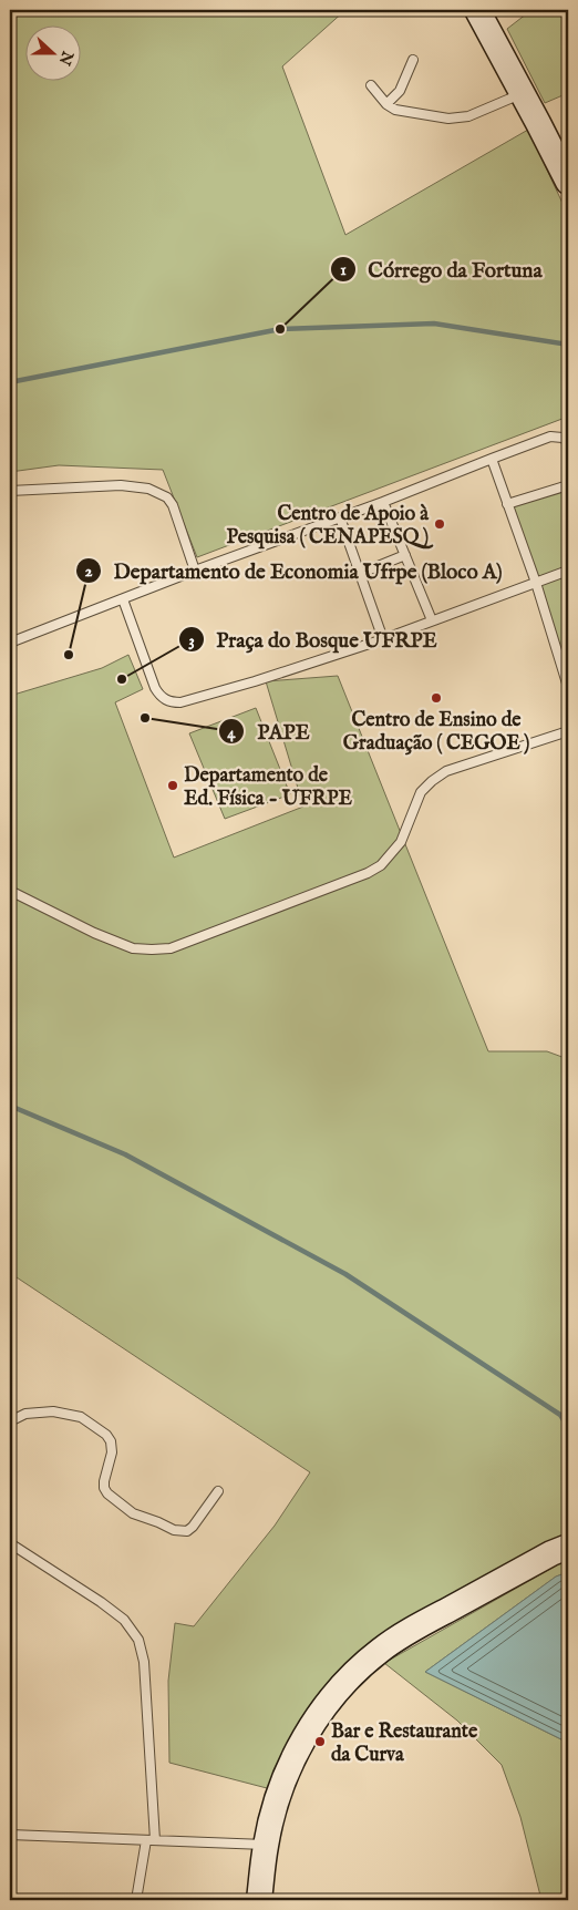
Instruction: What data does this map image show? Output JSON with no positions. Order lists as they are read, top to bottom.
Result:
{
  "places": [
    "Córrego da Fortuna",
    "Centro de Apoio à Pesquisa ( CENAPESQ )",
    "Departamento de Economia Ufrpe (Bloco A)",
    "Praça do Bosque UFRPE",
    "Centro de Ensino de Graduação ( CEGOE )",
    "PAPE",
    "Departamento de Ed. Física - UFRPE",
    "Bar e Restaurante da Curva"
  ],
  "north": "right"
}
